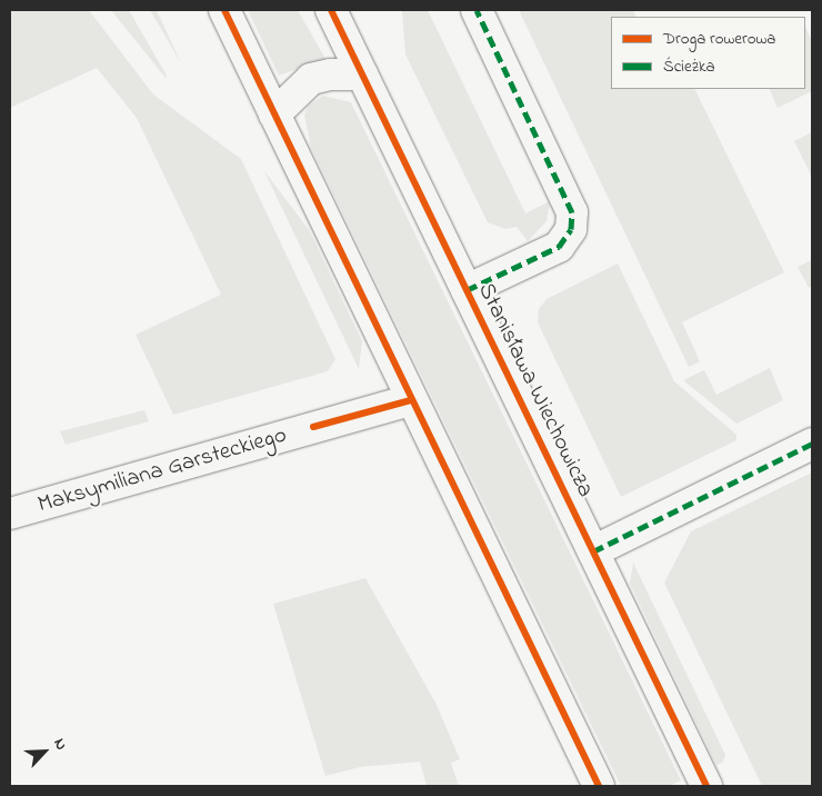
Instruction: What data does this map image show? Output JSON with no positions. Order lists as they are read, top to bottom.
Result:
{
  "streets": {
    "street": ["Stanisława Wiechowicza", "Maksymiliana Garsteckiego"]
  },
  "legend": ["Droga rowerowa", "Ścieżka"],
  "north": "top right"
}
